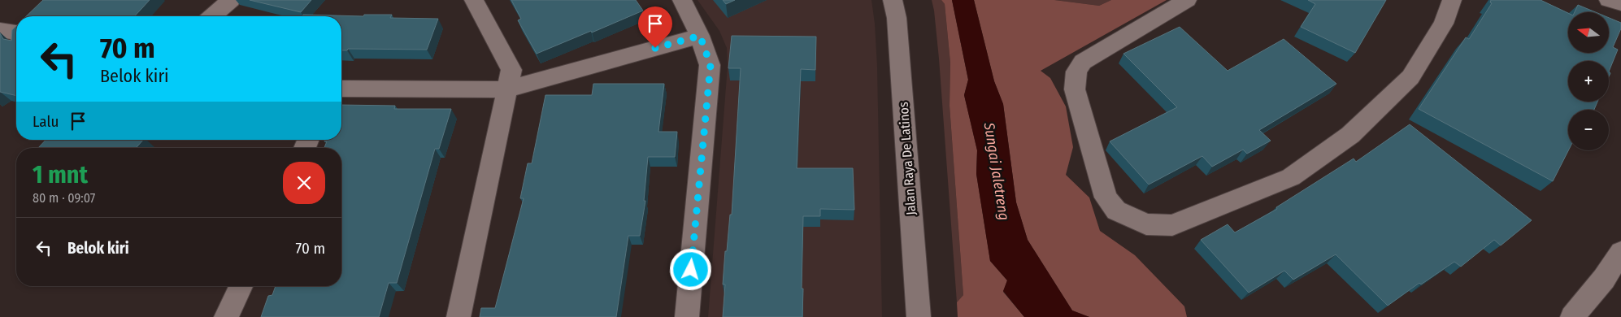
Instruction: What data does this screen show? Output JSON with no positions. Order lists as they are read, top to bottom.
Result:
{
  "streets": {
    "street": ["Jalan Raya De Latinos"]
  },
  "water": ["Sungai Jaletreng"],
  "north": "left",
  "page": {
    "map_buttons": ["+", "−"],
    "turn": ["70 m", "Belok kiri"],
    "then": "Lalu",
    "heading": ["1 mnt", "80 m · 09:07"],
    "list": [
      {
        "name": "Belok kiri",
        "value": "70 m"
      }
    ]
  }
}
